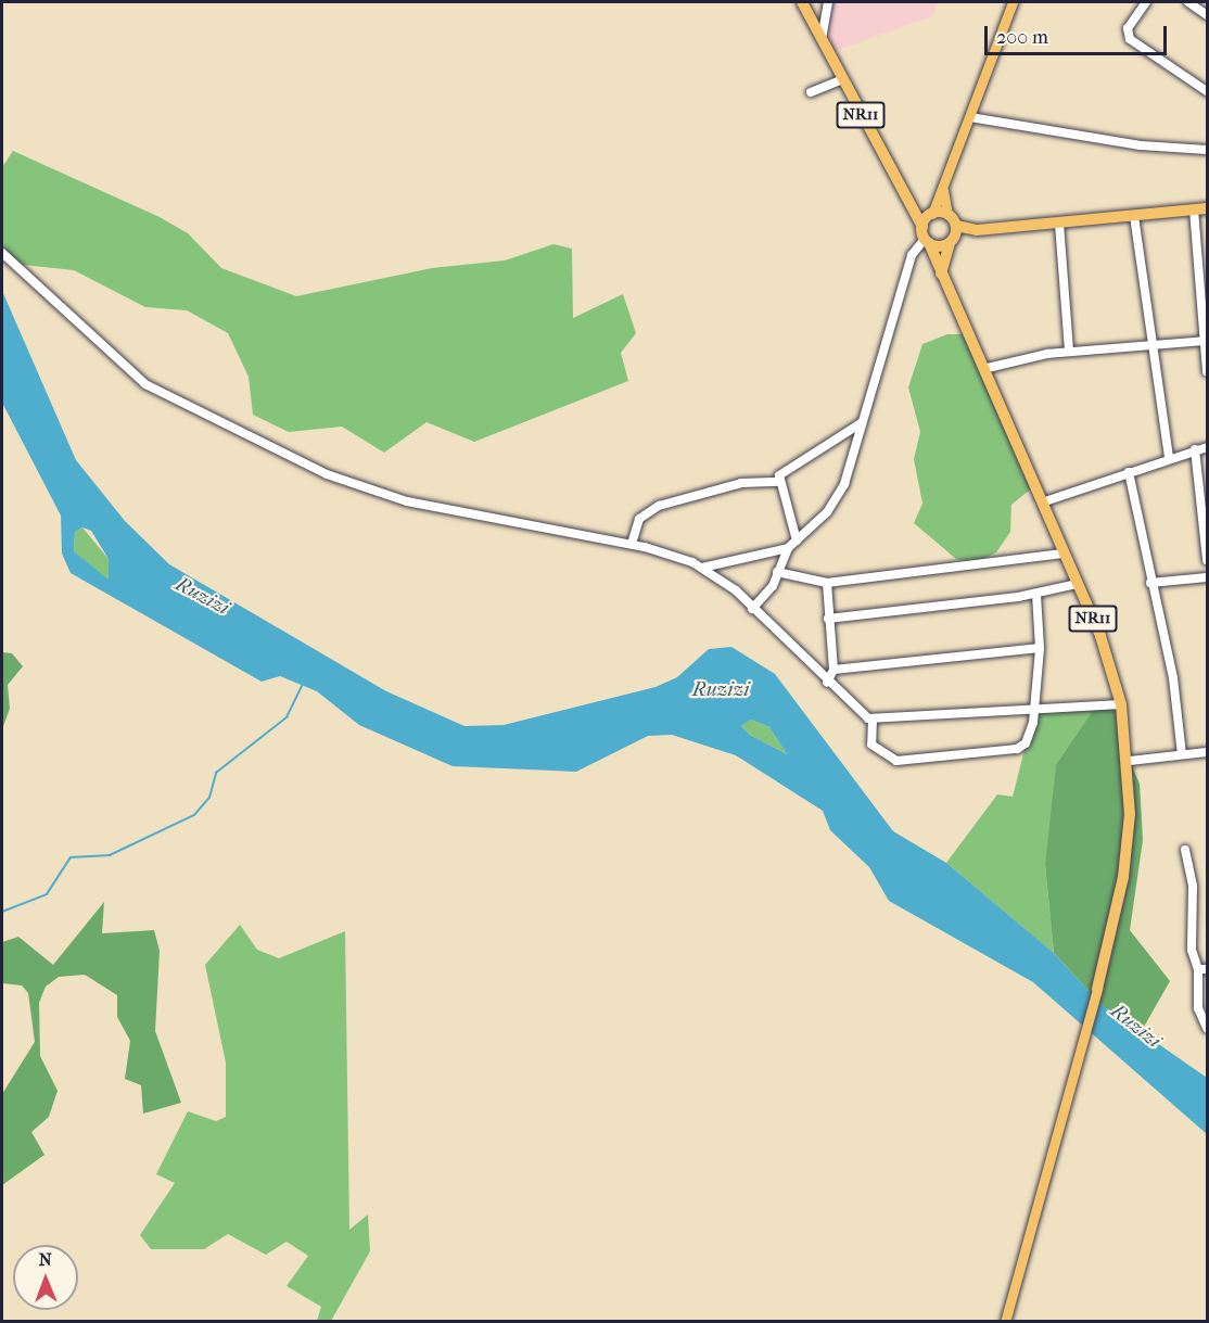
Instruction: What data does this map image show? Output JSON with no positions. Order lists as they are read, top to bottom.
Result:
{
  "streets": {
    "highway": ["NR11"]
  },
  "water": ["Ruzizi"],
  "scale_bar": "200 m",
  "north": "top"
}
